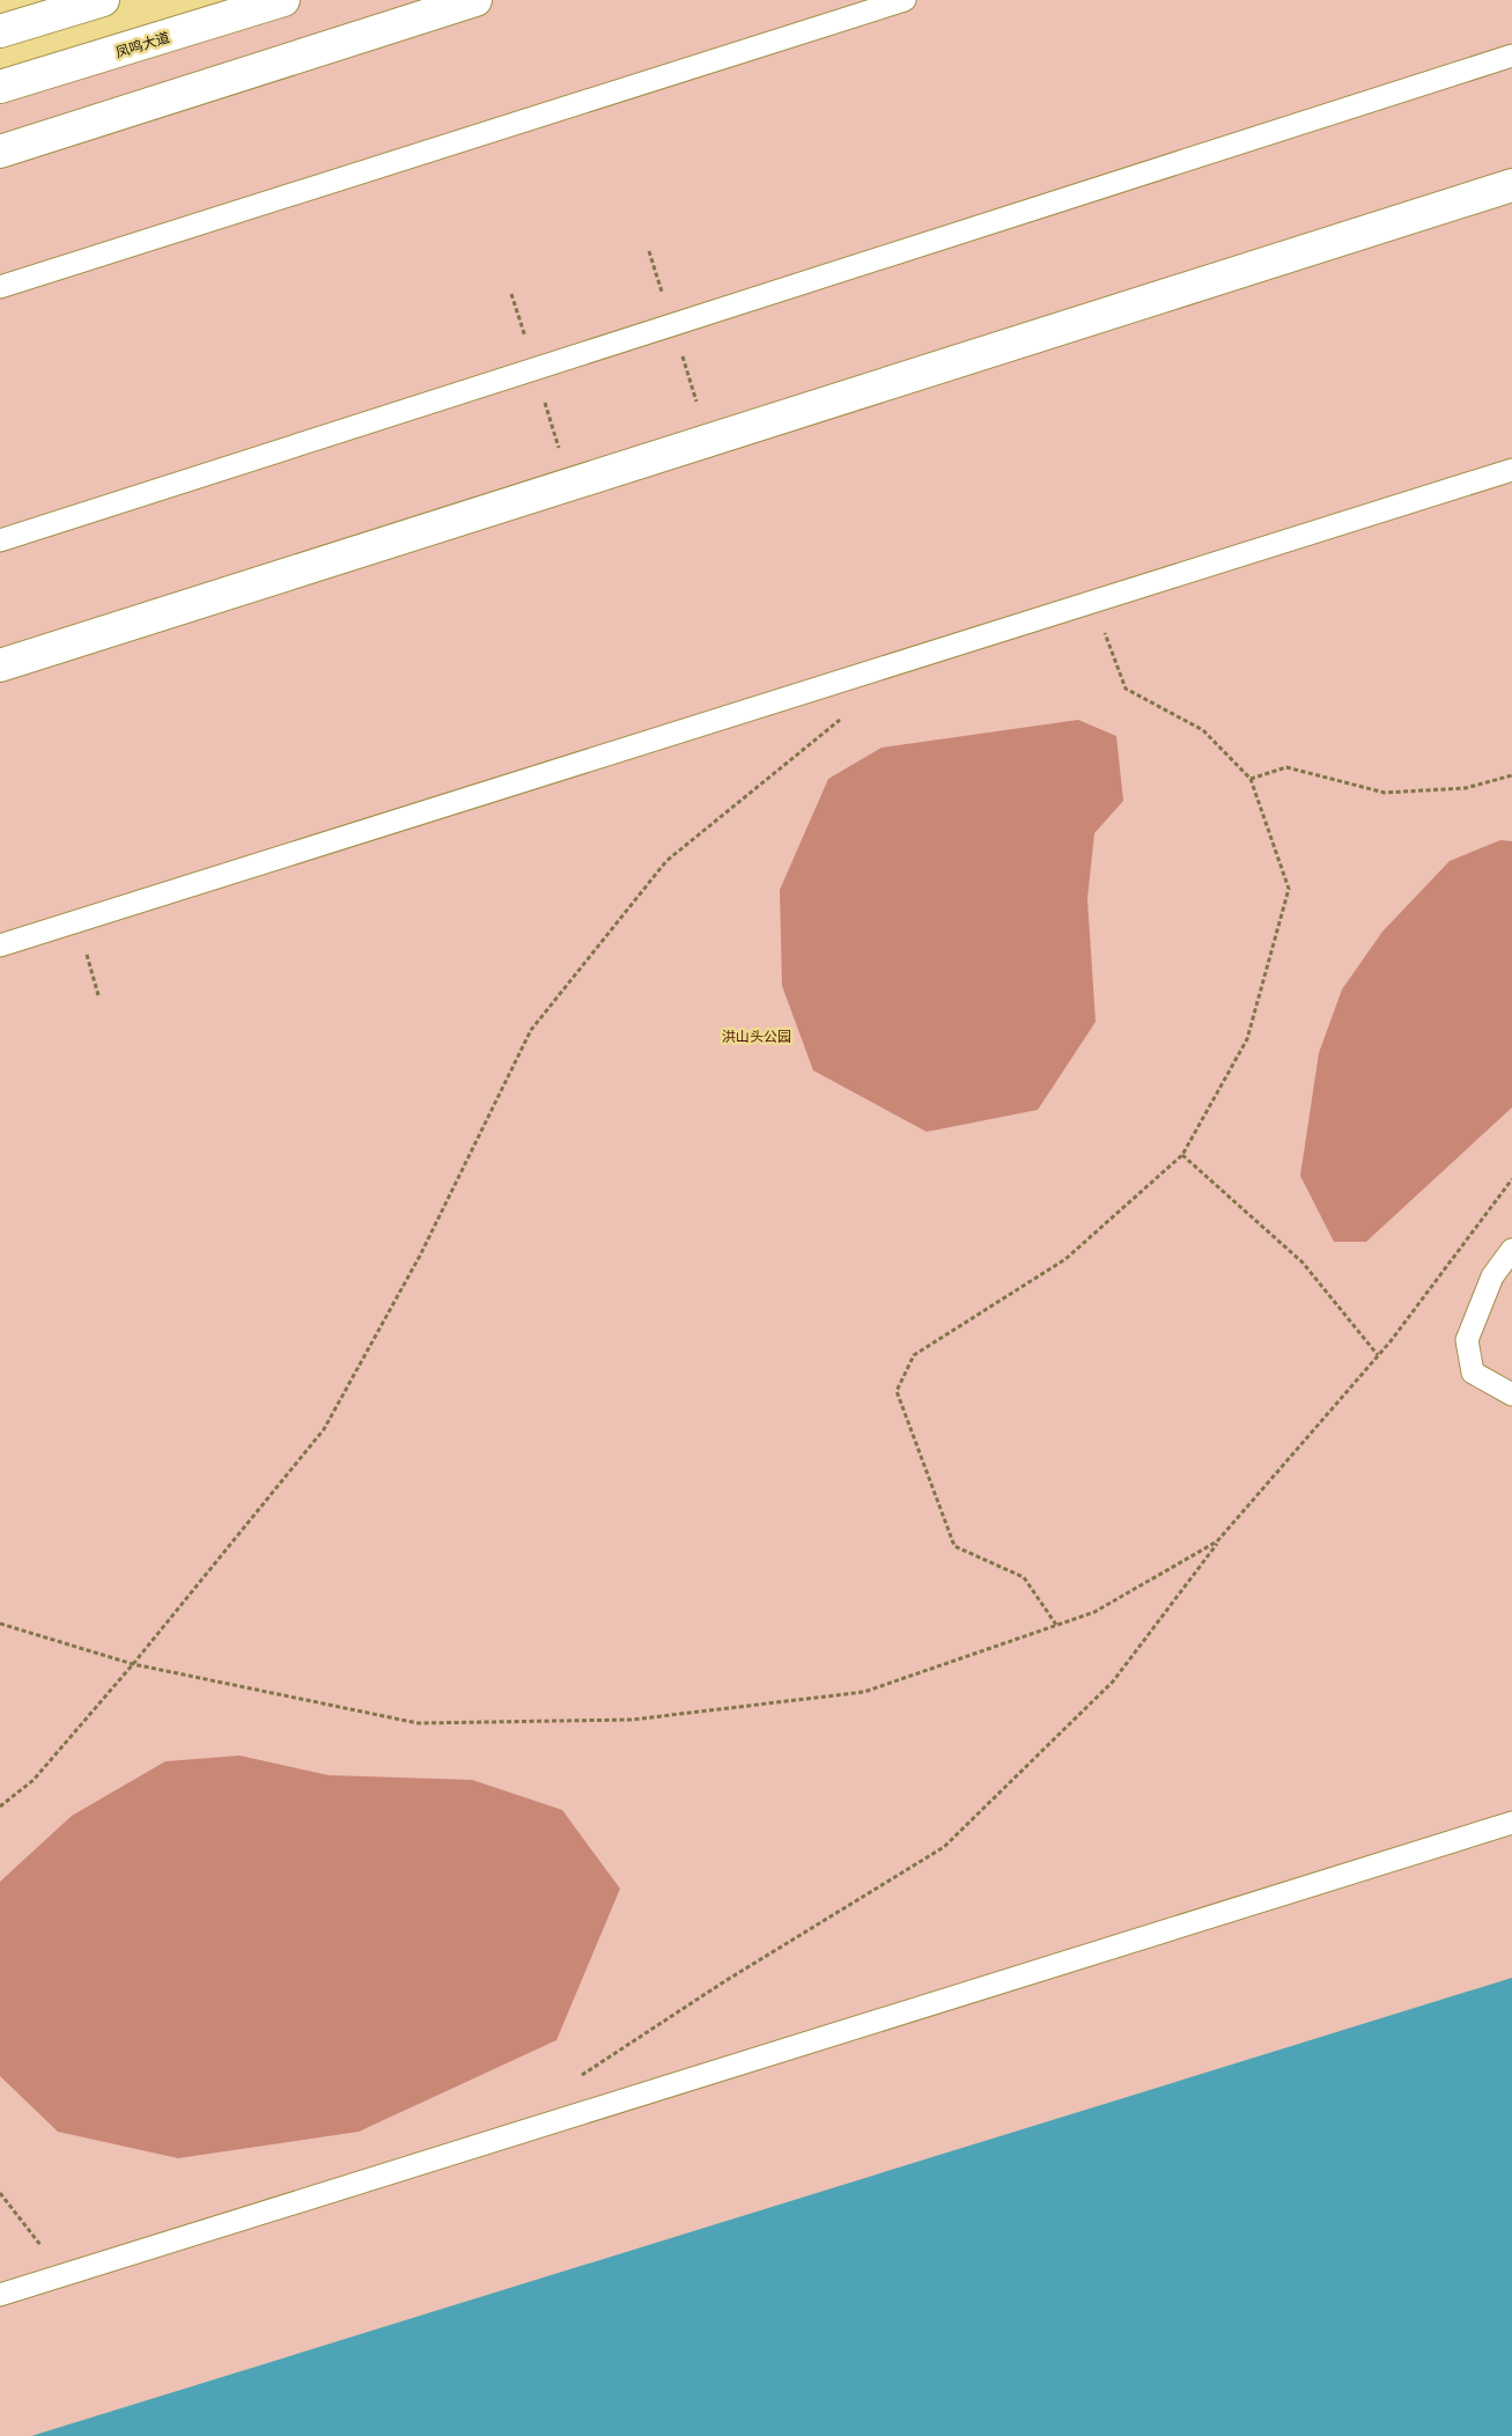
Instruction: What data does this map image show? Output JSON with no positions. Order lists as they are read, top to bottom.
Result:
{
  "streets": {
    "street": ["凤鸣大道"]
  },
  "parks": ["洪山头公园"]
}
